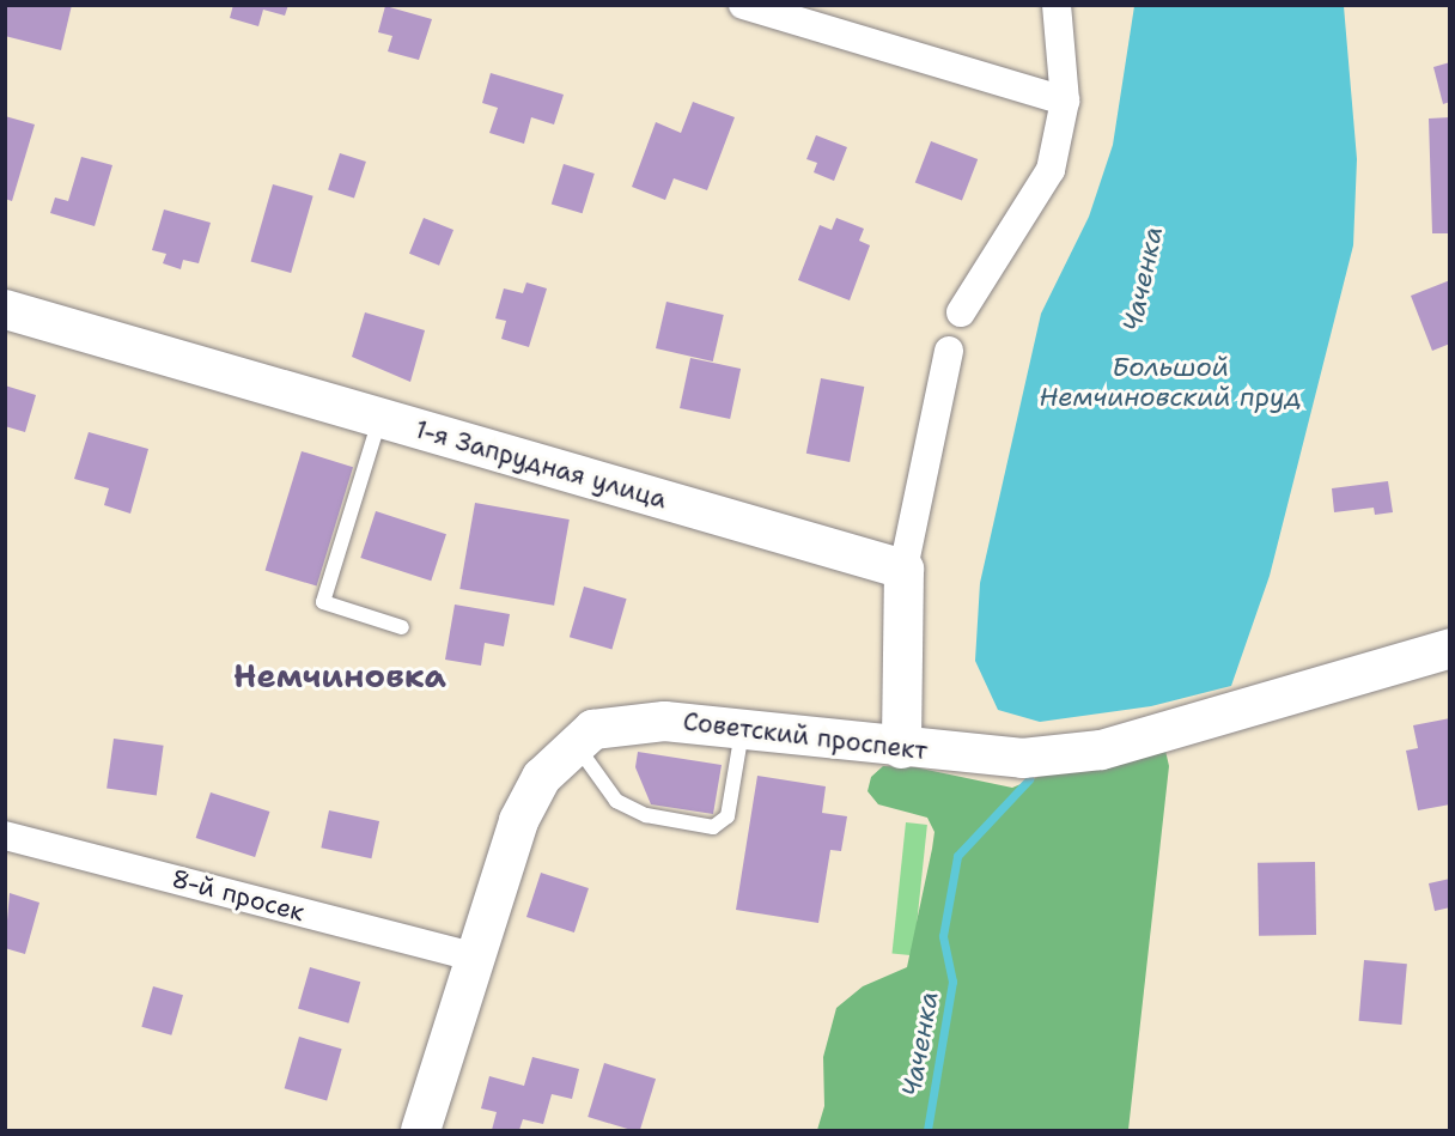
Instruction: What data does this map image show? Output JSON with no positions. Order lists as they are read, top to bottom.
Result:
{
  "streets": {
    "street": ["1-я Запрудная улица", "Советский проспект", "8-й просек"]
  },
  "crossings": [
    ["Советский проспект", "8-й просек"]
  ],
  "districts": ["Немчиновка"],
  "water": ["Чаченка", "Большой Немчиновский пруд"]
}
